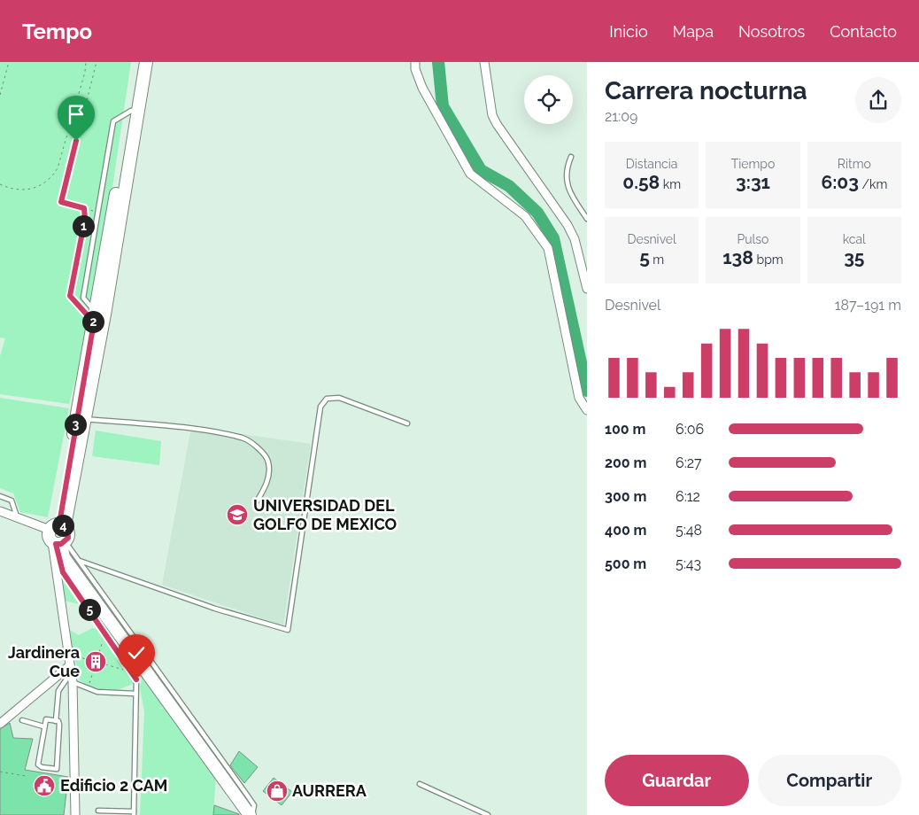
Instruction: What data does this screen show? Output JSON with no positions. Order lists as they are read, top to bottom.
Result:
{
  "places": {
    "school or university": ["UNIVERSIDAD DEL GOLFO DE MEXICO"],
    "building": ["Jardinera Cue"],
    "public building": ["Edificio 2 CAM"],
    "shop": ["AURRERA"]
  },
  "page": {
    "header": "Tempo",
    "nav": [
      "Inicio",
      "Mapa",
      "Nosotros",
      "Contacto"
    ],
    "heading": ["Carrera nocturna", "21:09"],
    "stats": [
      ["Distancia", "0.58 km"],
      ["Tiempo", "3:31"],
      ["Ritmo", "6:03 /km"],
      ["Desnivel", "5 m"],
      ["Pulso", "138 bpm"],
      ["kcal", "35"]
    ],
    "pins": [
      "1",
      "2",
      "3",
      "4",
      "5"
    ],
    "chart": ["Desnivel", "187–191 m"],
    "list": [
      {
        "name": "100 m",
        "note": "6:06"
      },
      {
        "name": "200 m",
        "note": "6:27"
      },
      {
        "name": "300 m",
        "note": "6:12"
      },
      {
        "name": "400 m",
        "note": "5:48"
      },
      {
        "name": "500 m",
        "note": "5:43"
      }
    ],
    "buttons": ["Guardar", "Compartir"]
  }
}
